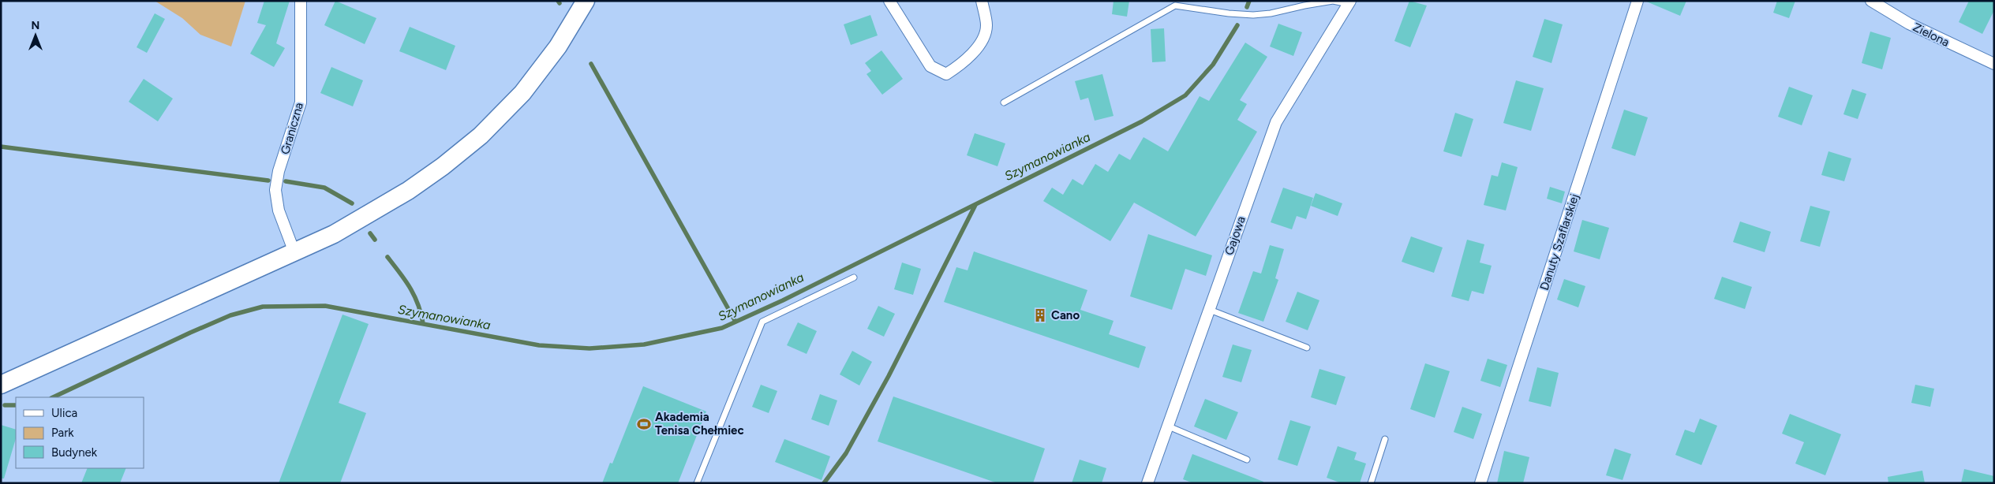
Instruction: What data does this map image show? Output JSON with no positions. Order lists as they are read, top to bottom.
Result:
{
  "streets": {
    "street": [
      "Zielona",
      "Graniczna",
      "Gajowa",
      "Danuty Szaflarskiej"
    ]
  },
  "water": ["Szymanowianka"],
  "places": {
    "building": ["Cano"],
    "sports": ["Akademia Tenisa Chełmiec"]
  },
  "legend": ["Ulica", "Park", "Budynek"],
  "north": "top"
}
